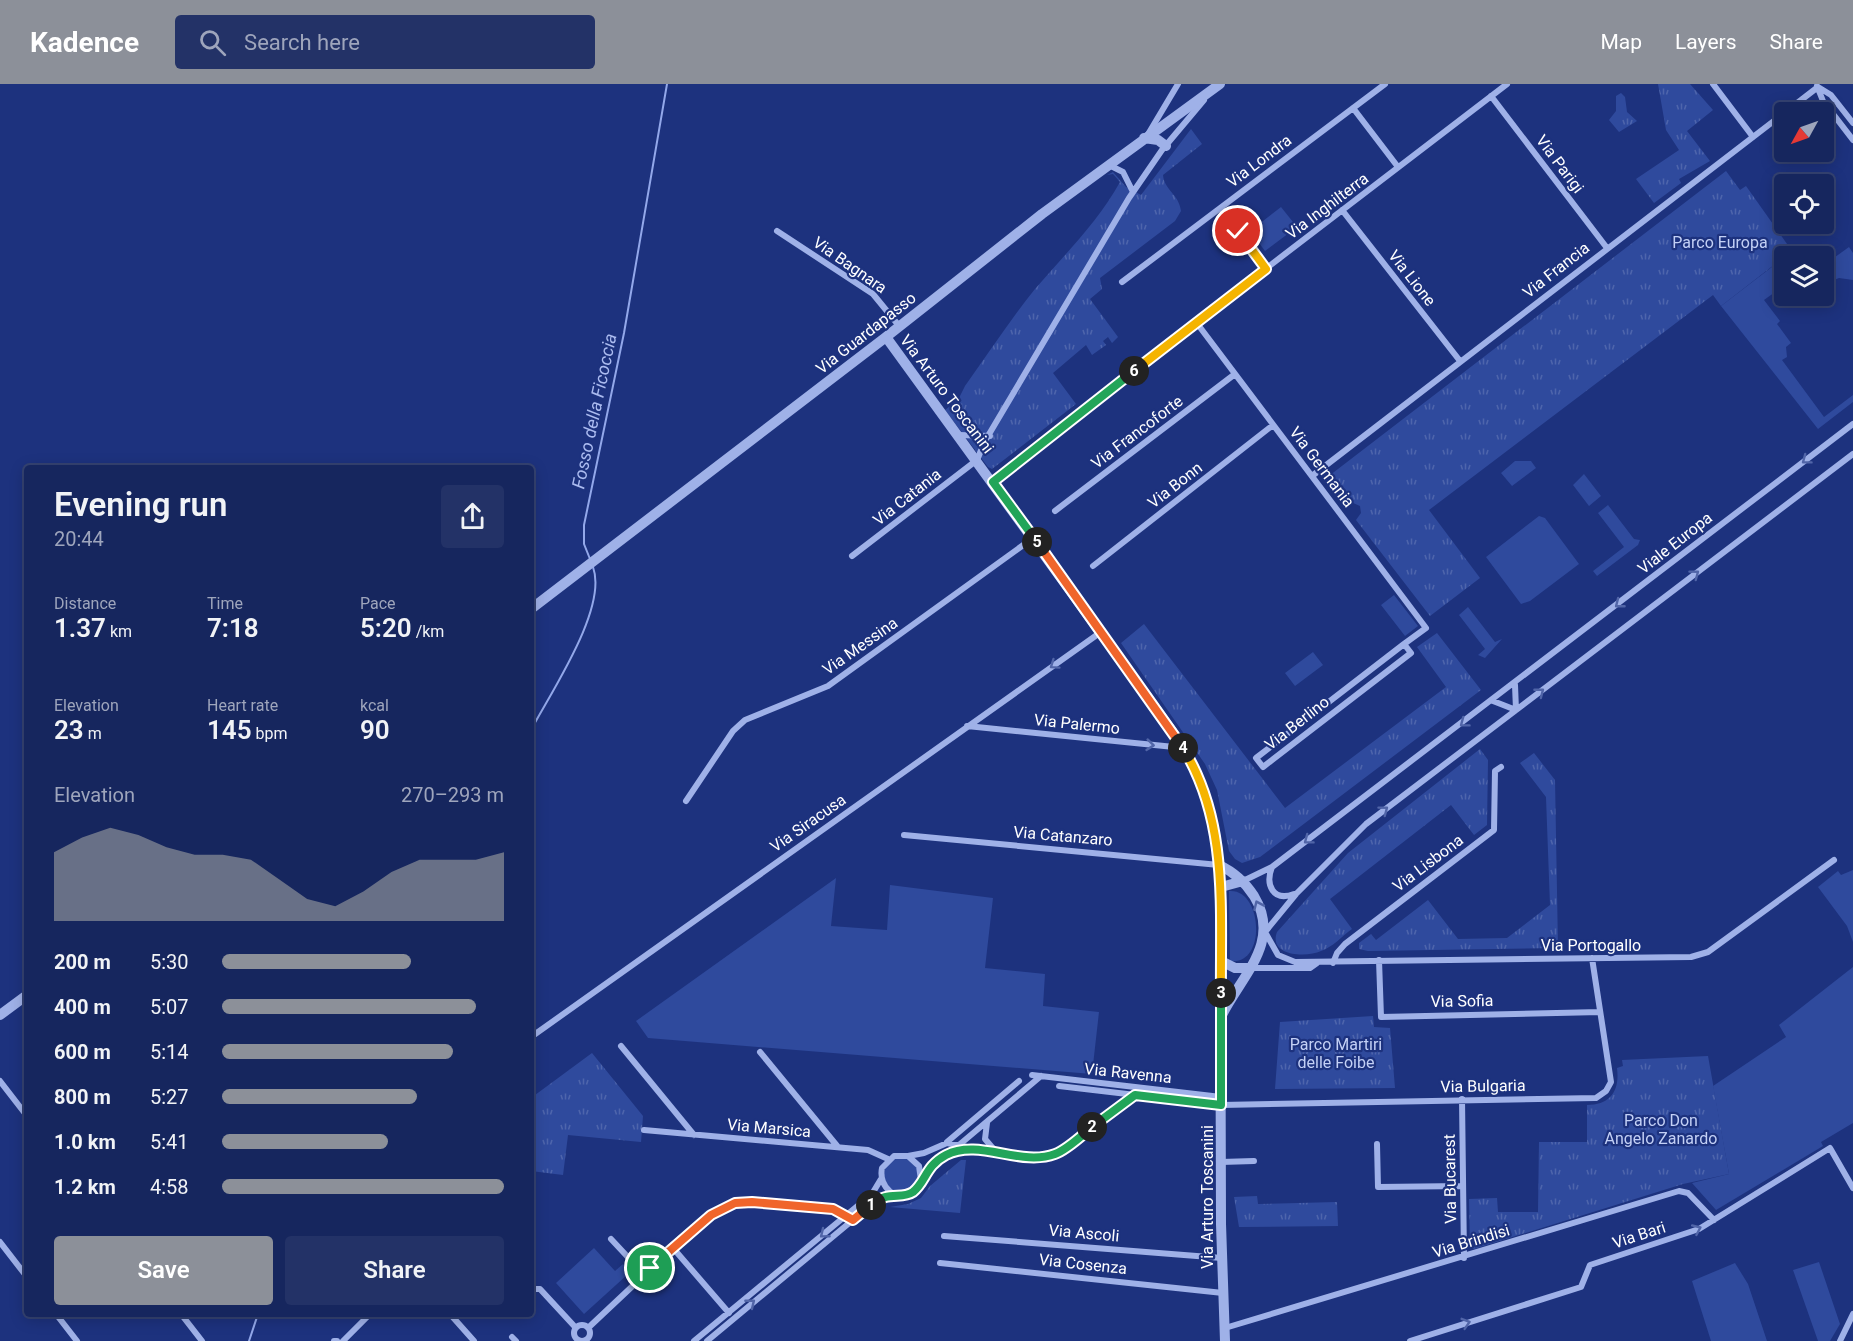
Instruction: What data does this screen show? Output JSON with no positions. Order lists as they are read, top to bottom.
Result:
{
  "streets": {
    "street": [
      "Via Londra",
      "Via Parigi",
      "Via Inghilterra",
      "Via Bagnara",
      "Via Francia",
      "Via Lione",
      "Via Guardapasso",
      "Via Arturo Toscanini",
      "Via Francoforte",
      "Via Germania",
      "Via Bonn",
      "Via Catania",
      "Viale Europa",
      "Via Messina",
      "Via Berlino",
      "Via Palermo",
      "Via Siracusa",
      "Via Catanzaro",
      "Via Lisbona",
      "Via Portogallo",
      "Via Sofia",
      "Via Ravenna",
      "Via Bulgaria",
      "Via Marsica",
      "Via Bucarest",
      "Via Ascoli",
      "Via Bari",
      "Via Brindisi",
      "Via Cosenza"
    ]
  },
  "crossings": [
    ["Via Parigi", "Via Inghilterra"],
    ["Via Parigi", "Via Francia"],
    ["Via Inghilterra", "Via Lione"],
    ["Via Inghilterra", "Via Arturo Toscanini"],
    ["Via Inghilterra", "Via Germania"],
    ["Via Bagnara", "Via Guardapasso"],
    ["Via Francia", "Via Lione"],
    ["Via Francia", "Via Germania"],
    ["Via Guardapasso", "Via Arturo Toscanini"],
    ["Via Arturo Toscanini", "Via Catania"],
    ["Via Arturo Toscanini", "Via Messina"],
    ["Via Arturo Toscanini", "Via Palermo"],
    ["Via Arturo Toscanini", "Via Siracusa"],
    ["Via Arturo Toscanini", "Via Catanzaro"],
    ["Via Arturo Toscanini", "Via Ravenna"],
    ["Via Arturo Toscanini", "Via Bulgaria"],
    ["Via Arturo Toscanini", "Via Ascoli"],
    ["Via Arturo Toscanini", "Via Brindisi"],
    ["Via Arturo Toscanini", "Via Cosenza"],
    ["Via Francoforte", "Via Germania"],
    ["Via Germania", "Via Bonn"],
    ["Via Germania", "Via Berlino"],
    ["Via Palermo", "Via Siracusa"],
    ["Via Lisbona", "Via Portogallo"],
    ["Via Portogallo", "Via Sofia"],
    ["Via Portogallo", "Via Bulgaria"],
    ["Via Sofia", "Via Bulgaria"],
    ["Via Ravenna", "Via Bulgaria"],
    ["Via Bulgaria", "Via Bucarest"],
    ["Via Bucarest", "Via Brindisi"],
    ["Via Bari", "Via Brindisi"]
  ],
  "one_way": ["Via Palermo", "Via Bari"],
  "water": ["Fosso della Ficoccia"],
  "parks": ["Parco Europa", "Parco Martiri delle Foibe", "Parco Don Angelo Zanardo"],
  "north": "bottom left",
  "page": {
    "header": "Kadence",
    "search": "Search here",
    "nav": ["Map", "Layers", "Share"],
    "pins": [
      "6",
      "5",
      "4",
      "3",
      "2",
      "1"
    ],
    "heading": ["Evening run", "20:44"],
    "stats": [
      ["Distance", "1.37 km"],
      ["Time", "7:18"],
      ["Pace", "5:20 /km"],
      ["Elevation", "23 m"],
      ["Heart rate", "145 bpm"],
      ["kcal", "90"]
    ],
    "chart": ["Elevation", "270–293 m"],
    "list": [
      {
        "name": "200 m",
        "note": "5:30"
      },
      {
        "name": "400 m",
        "note": "5:07"
      },
      {
        "name": "600 m",
        "note": "5:14"
      },
      {
        "name": "800 m",
        "note": "5:27"
      },
      {
        "name": "1.0 km",
        "note": "5:41"
      },
      {
        "name": "1.2 km",
        "note": "4:58"
      }
    ],
    "buttons": ["Save", "Share"]
  }
}
